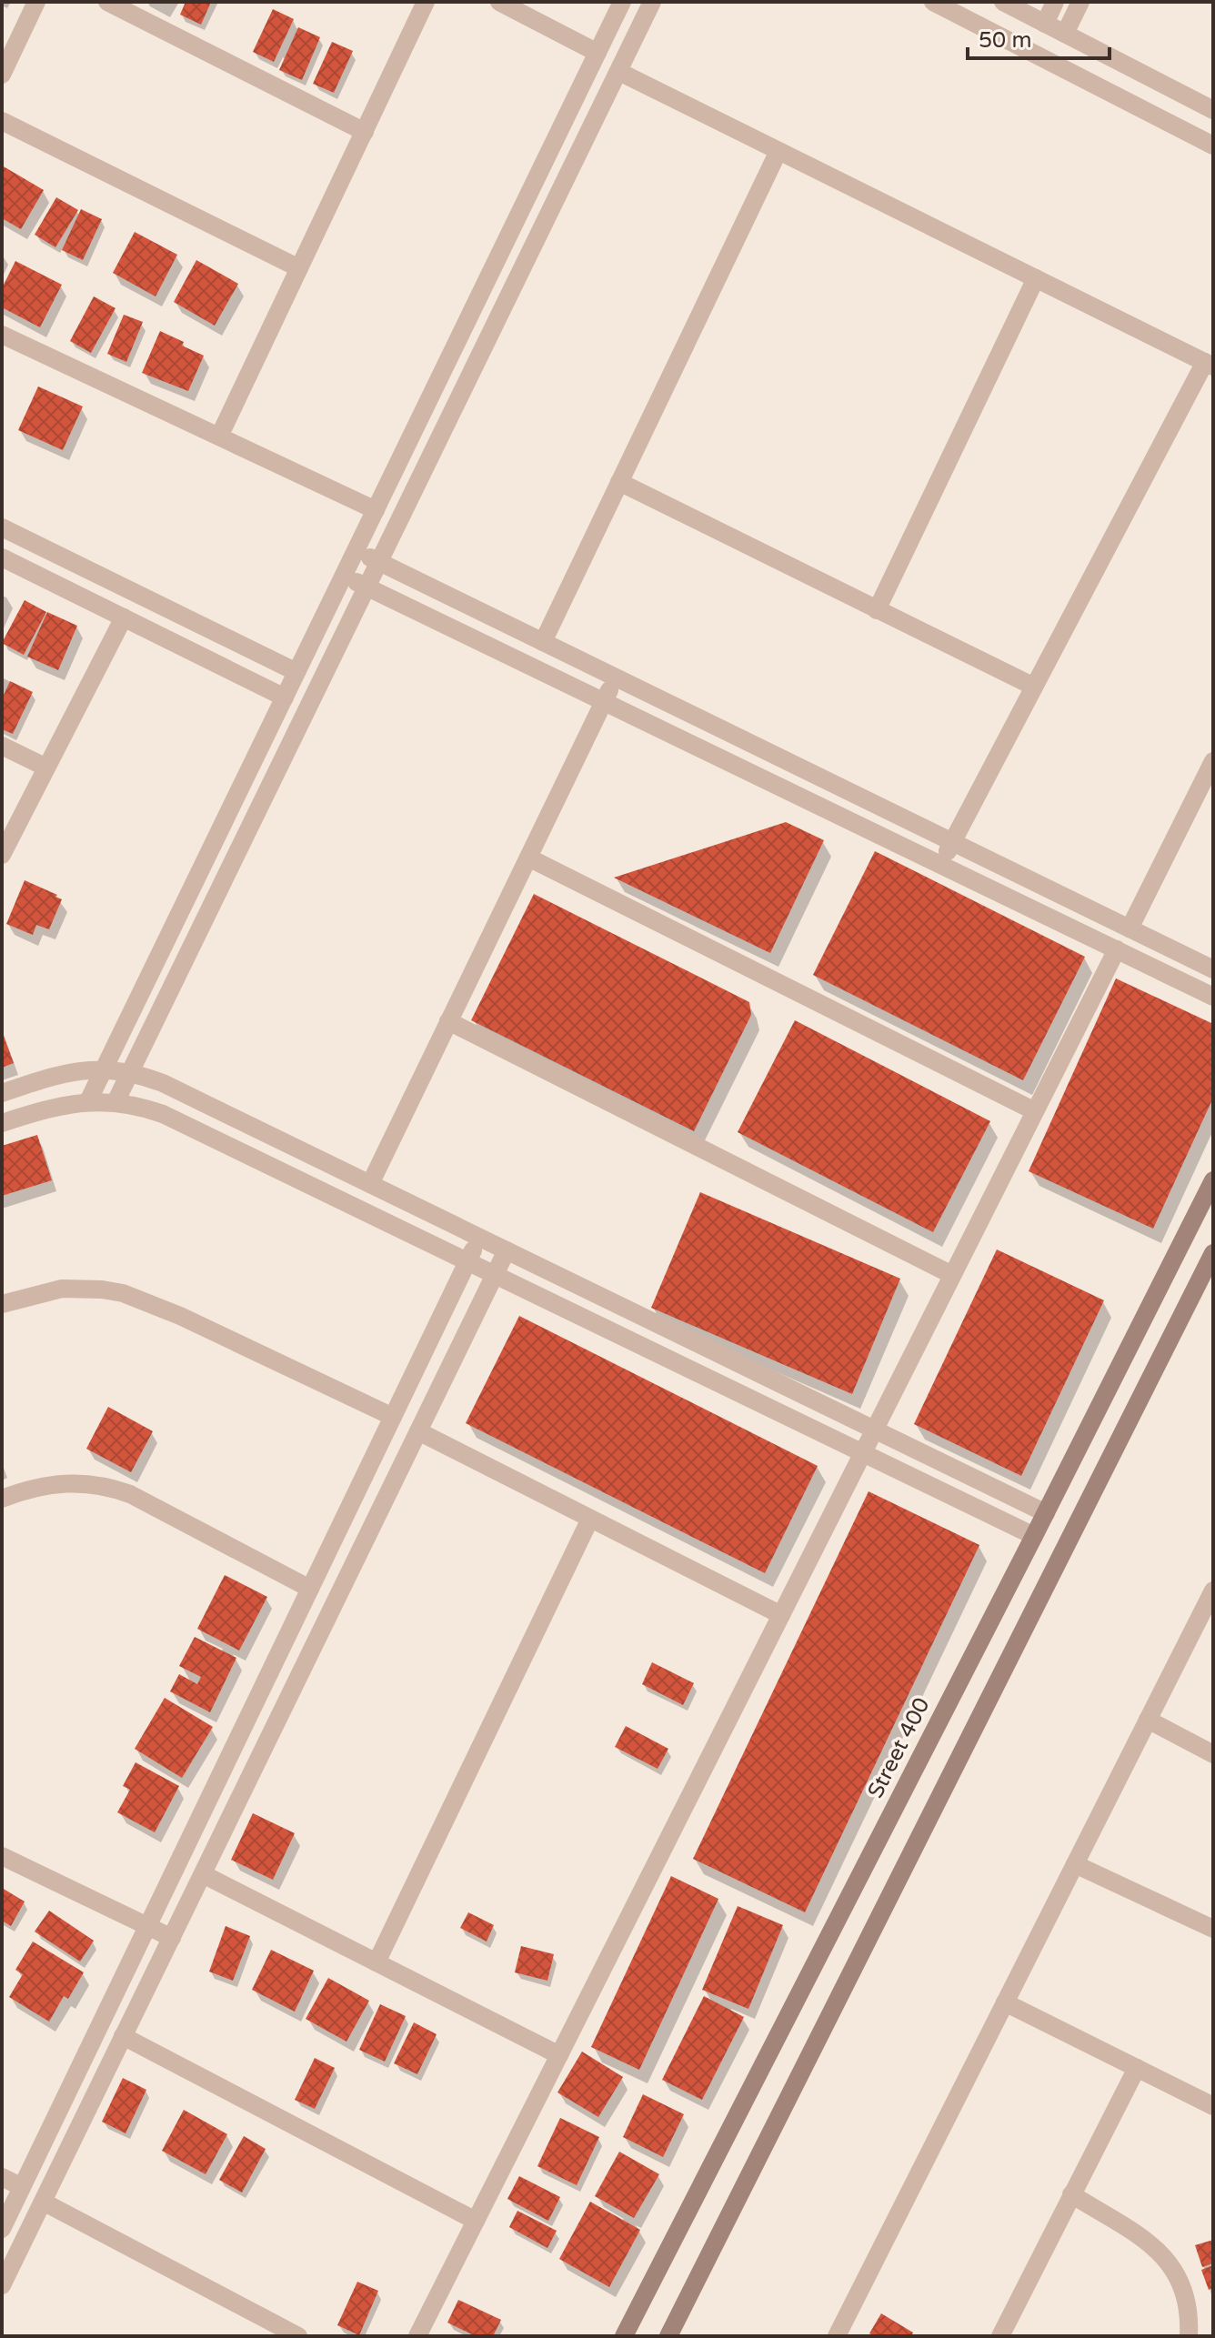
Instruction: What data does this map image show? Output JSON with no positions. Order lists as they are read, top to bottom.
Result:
{
  "streets": {
    "street": ["Street 400"]
  },
  "scale_bar": "50 m"
}
